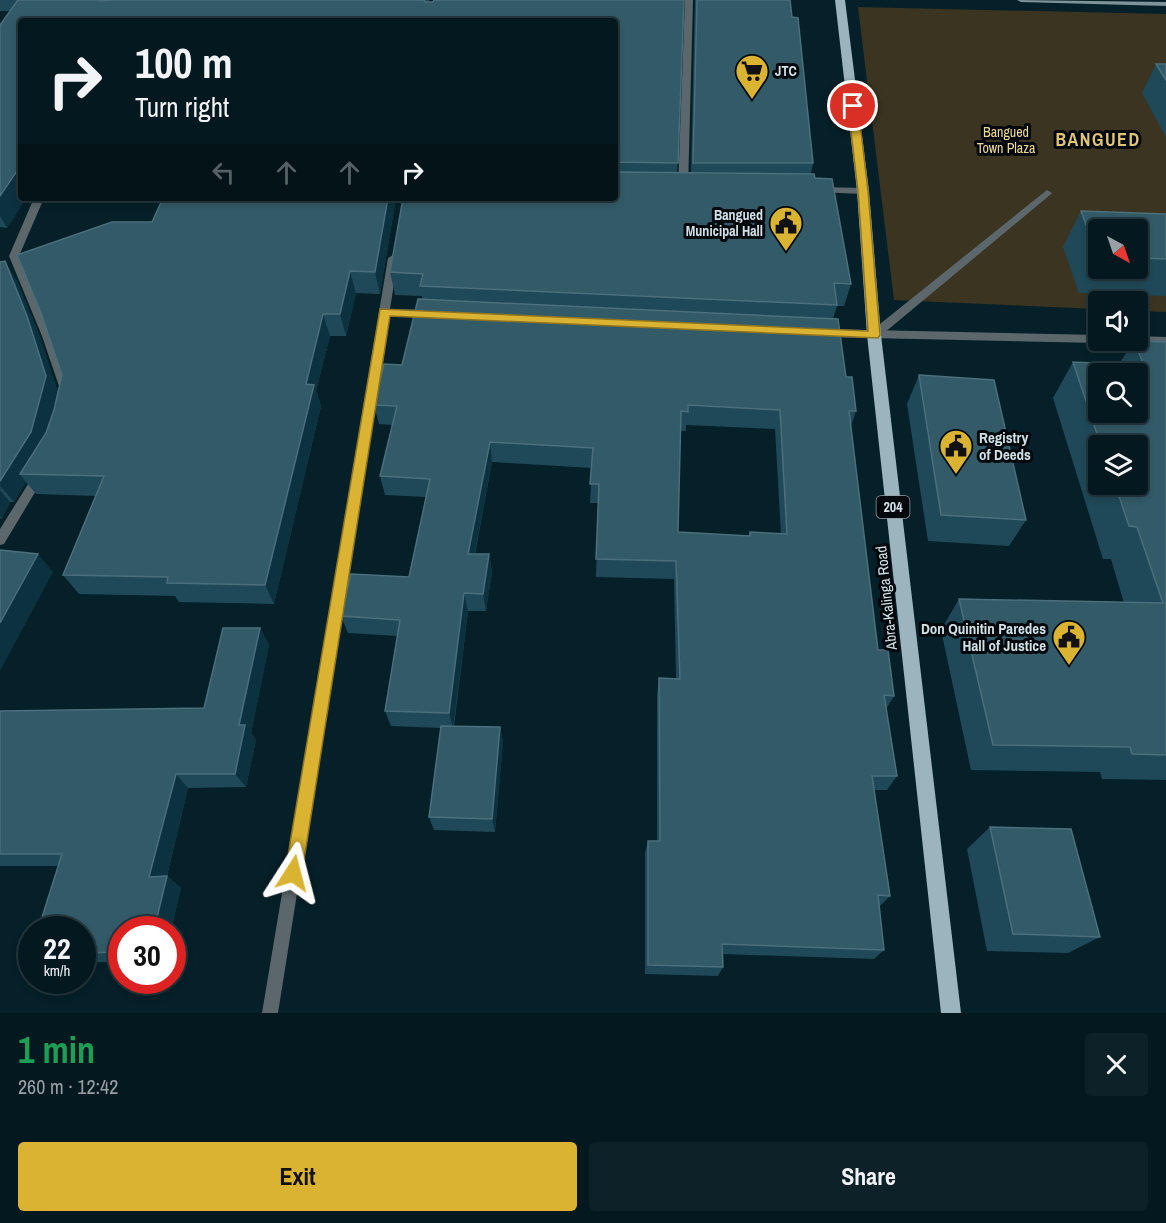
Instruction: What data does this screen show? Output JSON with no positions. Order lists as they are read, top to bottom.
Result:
{
  "streets": {
    "main road": ["204", "Abra-Kalinga Road"]
  },
  "districts": ["BANGUED"],
  "parks": ["Bangued Town Plaza"],
  "places": {
    "supermarket": ["JTC"],
    "public building": ["Bangued Municipal Hall", "Registry of Deeds", "Don Quinitin Paredes Hall of Justice"]
  },
  "north": "bottom right",
  "page": {
    "turn": ["100 m", "Turn right"],
    "speed": "22 km/h",
    "limit": "30",
    "heading": ["1 min", "260 m · 12:42"],
    "buttons": ["Exit", "Share"]
  }
}
